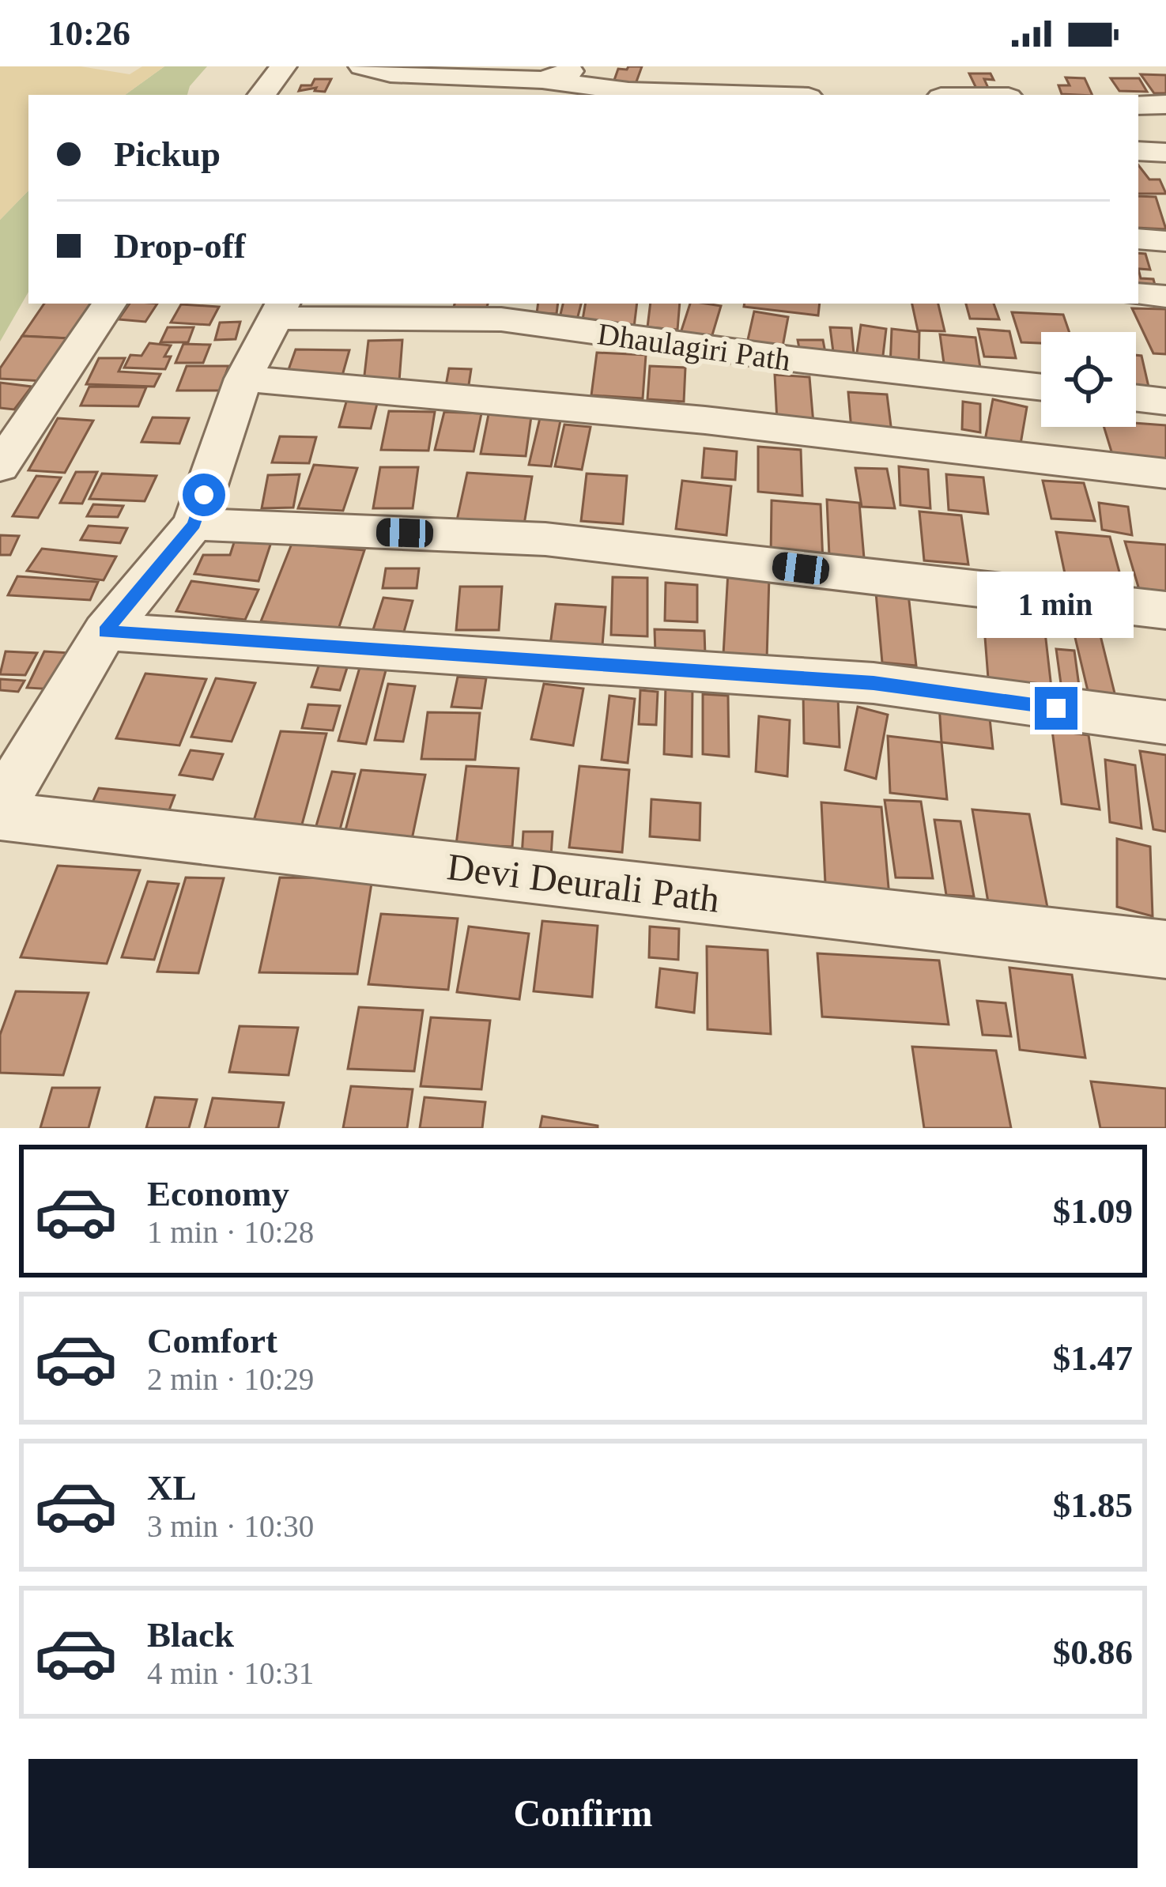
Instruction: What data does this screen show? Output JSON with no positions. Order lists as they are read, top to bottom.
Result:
{
  "streets": {
    "street": ["Dhaulagiri Path", "Devi Deurali Path"]
  },
  "page": {
    "status": "10:26",
    "banner": ["Pickup", "Drop-off"],
    "bubble": "1 min",
    "list": [
      {
        "name": "Economy",
        "note": "1 min · 10:28",
        "value": "$1.09"
      },
      {
        "name": "Comfort",
        "note": "2 min · 10:29",
        "value": "$1.47"
      },
      {
        "name": "XL",
        "note": "3 min · 10:30",
        "value": "$1.85"
      },
      {
        "name": "Black",
        "note": "4 min · 10:31",
        "value": "$0.86"
      }
    ],
    "buttons": "Confirm"
  }
}
